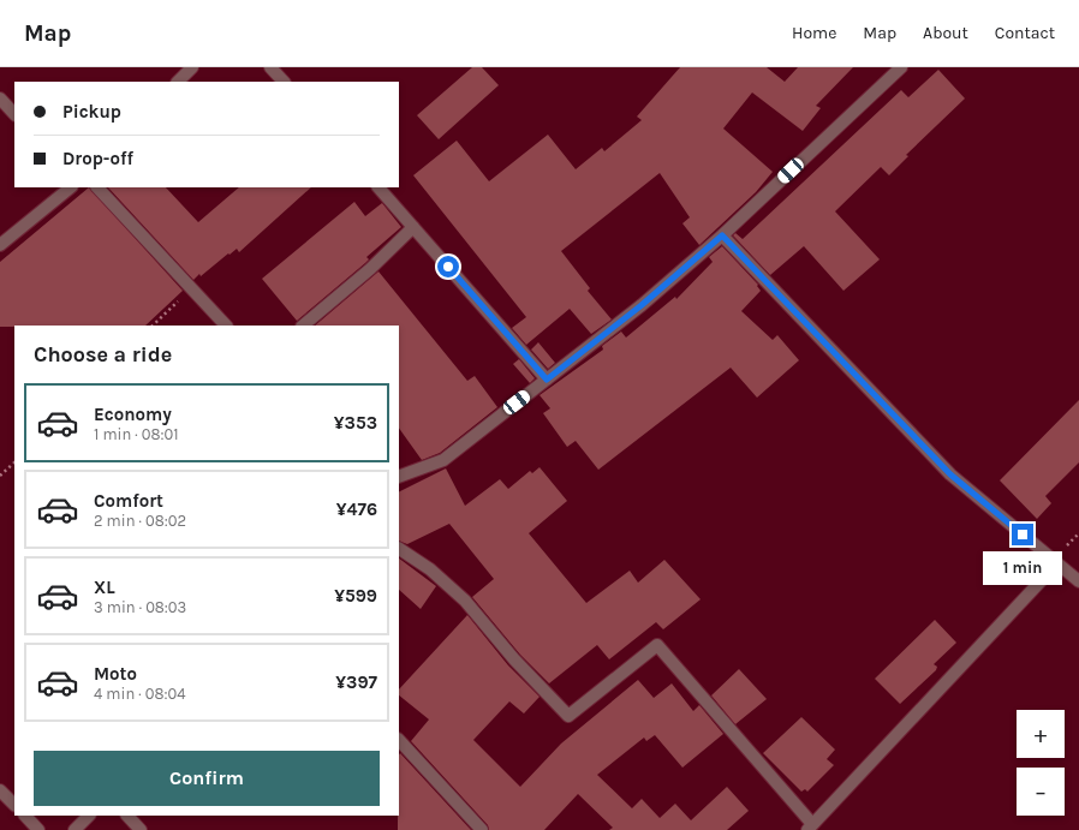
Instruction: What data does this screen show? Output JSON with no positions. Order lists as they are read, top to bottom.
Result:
{
  "page": {
    "header": "Map",
    "nav": [
      "Home",
      "Map",
      "About",
      "Contact"
    ],
    "banner": ["Pickup", "Drop-off"],
    "heading": "Choose a ride",
    "list": [
      {
        "name": "Economy",
        "note": "1 min · 08:01",
        "value": "¥353"
      },
      {
        "name": "Comfort",
        "note": "2 min · 08:02",
        "value": "¥476"
      },
      {
        "name": "XL",
        "note": "3 min · 08:03",
        "value": "¥599"
      },
      {
        "name": "Moto",
        "note": "4 min · 08:04",
        "value": "¥397"
      }
    ],
    "bubble": "1 min",
    "map_buttons": ["+", "−"],
    "buttons": "Confirm"
  }
}
